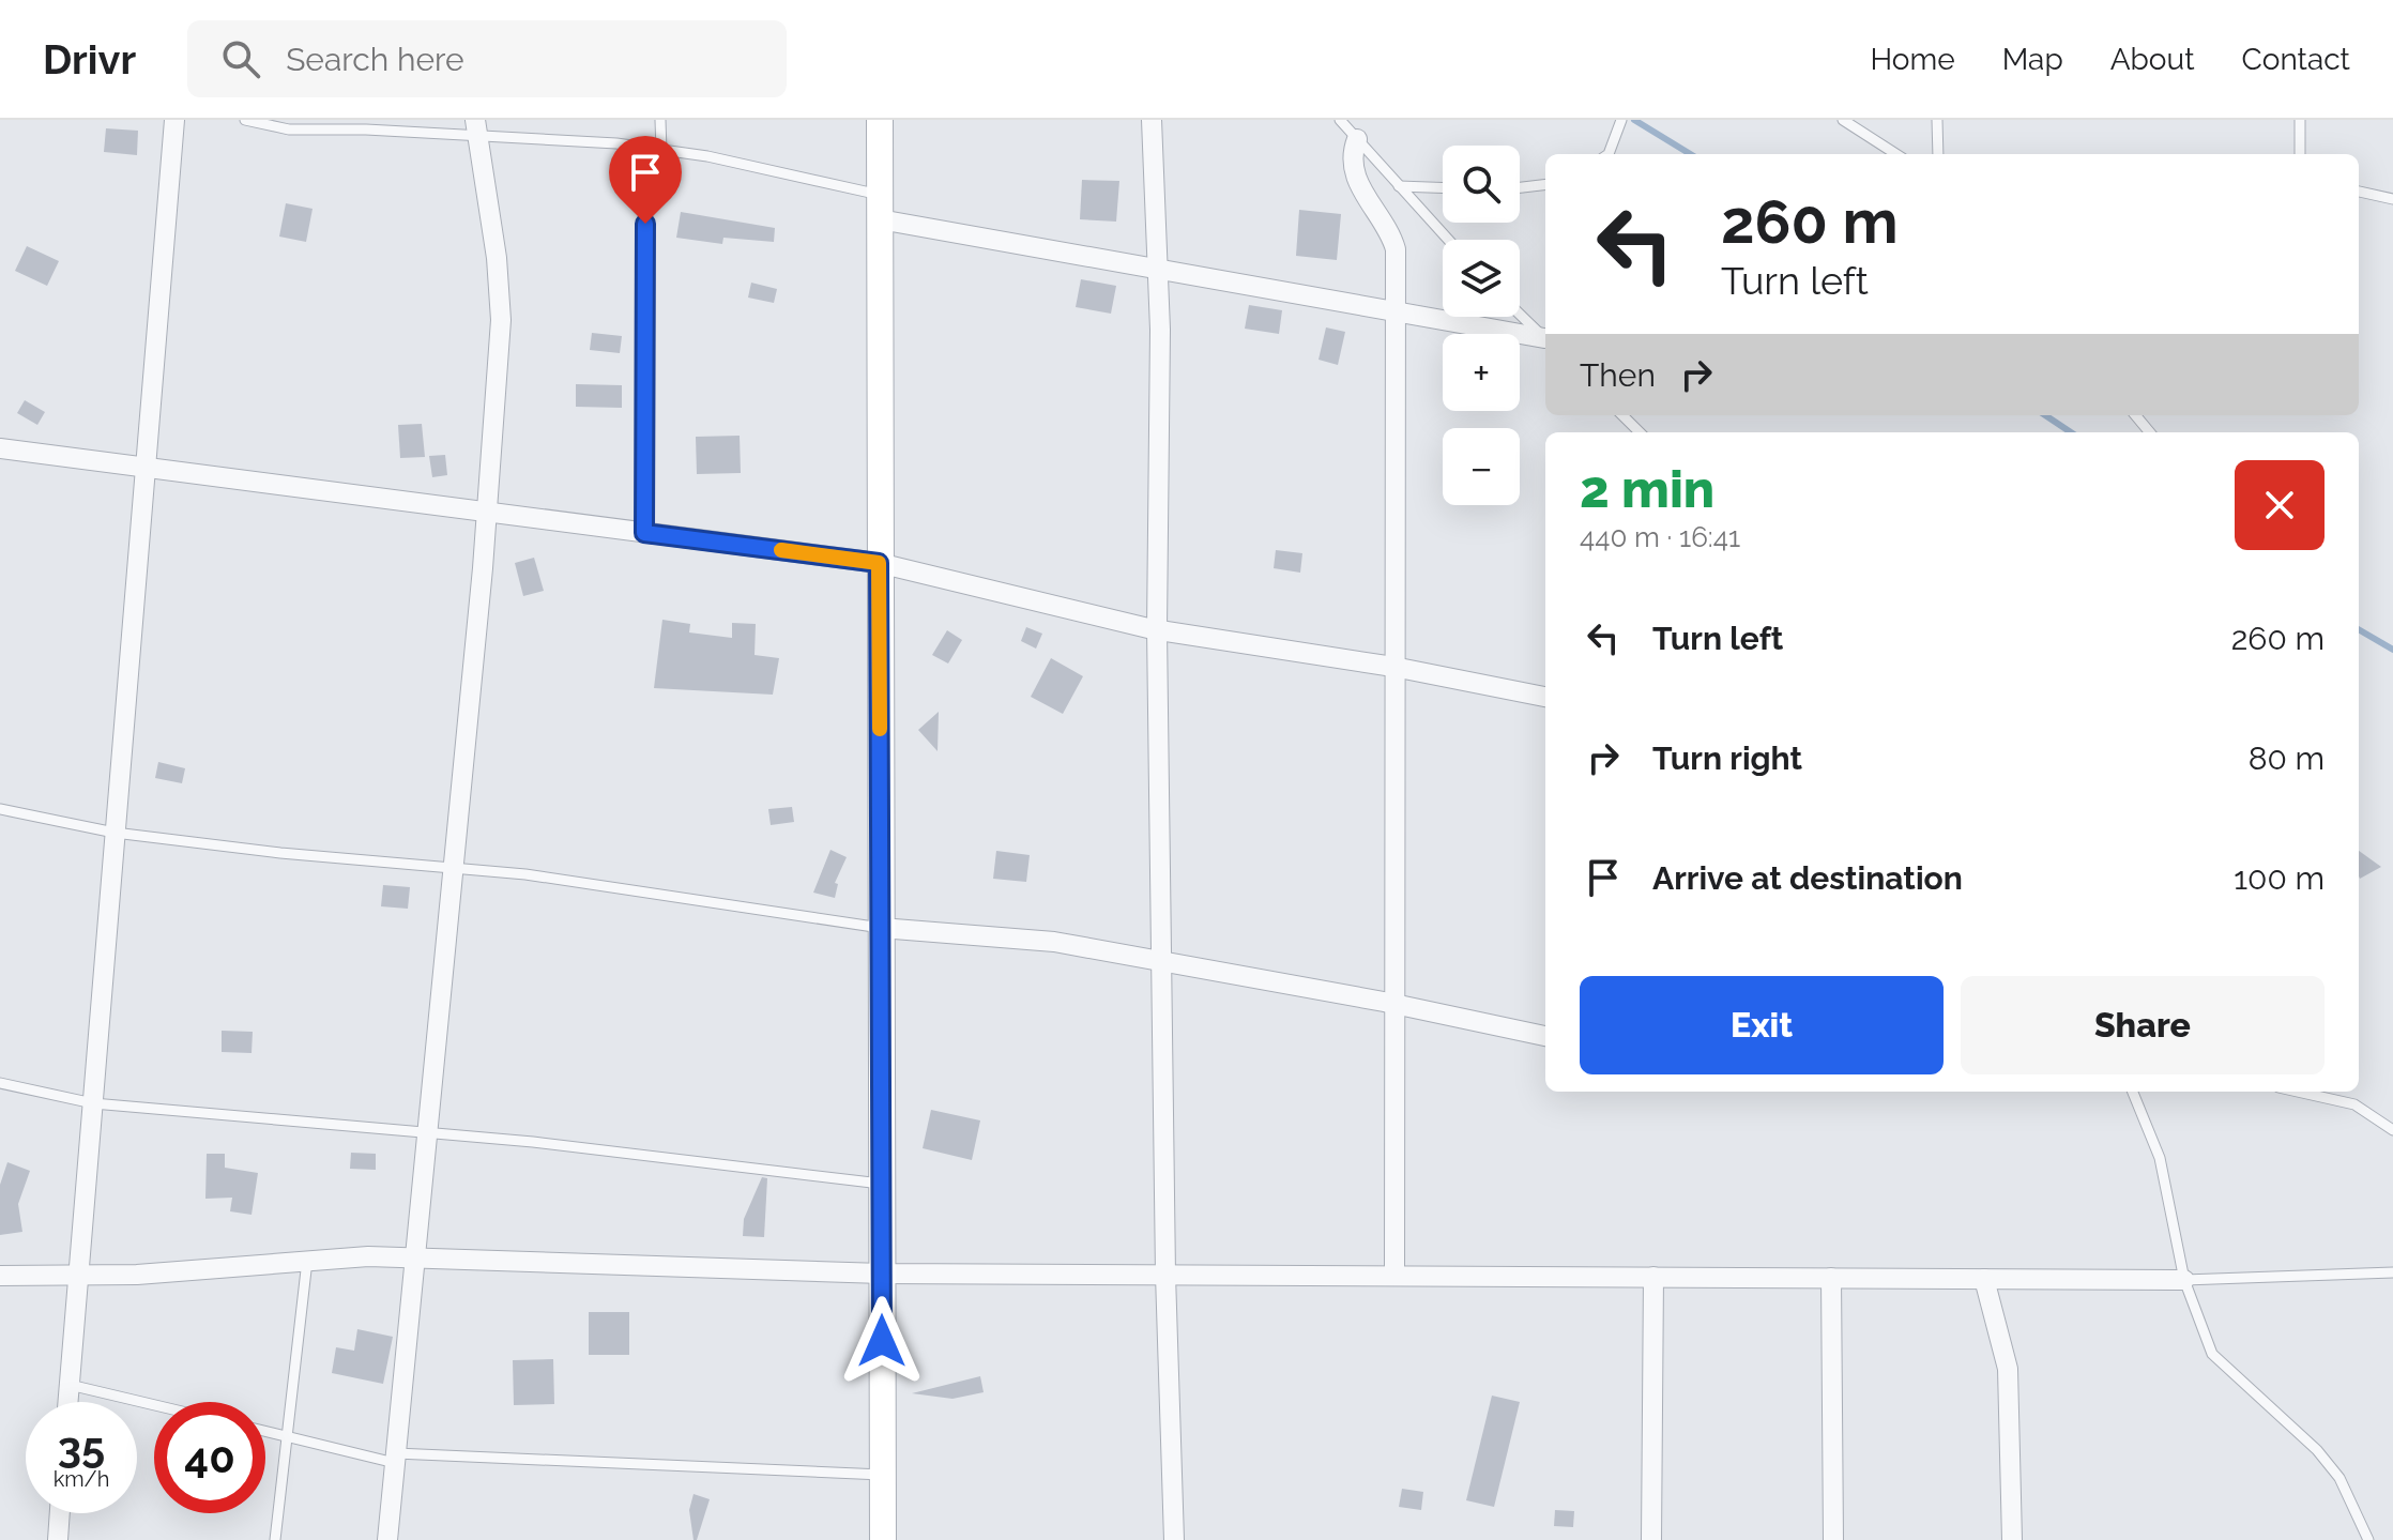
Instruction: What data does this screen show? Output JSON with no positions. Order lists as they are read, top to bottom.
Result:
{
  "page": {
    "header": "Drivr",
    "search": "Search here",
    "nav": [
      "Home",
      "Map",
      "About",
      "Contact"
    ],
    "map_buttons": ["+", "−"],
    "turn": ["260 m", "Turn left"],
    "then": "Then",
    "heading": ["2 min", "440 m · 16:41"],
    "list": [
      {
        "name": "Turn left",
        "value": "260 m"
      },
      {
        "name": "Turn right",
        "value": "80 m"
      },
      {
        "name": "Arrive at destination",
        "value": "100 m"
      }
    ],
    "buttons": ["Exit", "Share"],
    "speed": "35 km/h",
    "limit": "40"
  }
}
